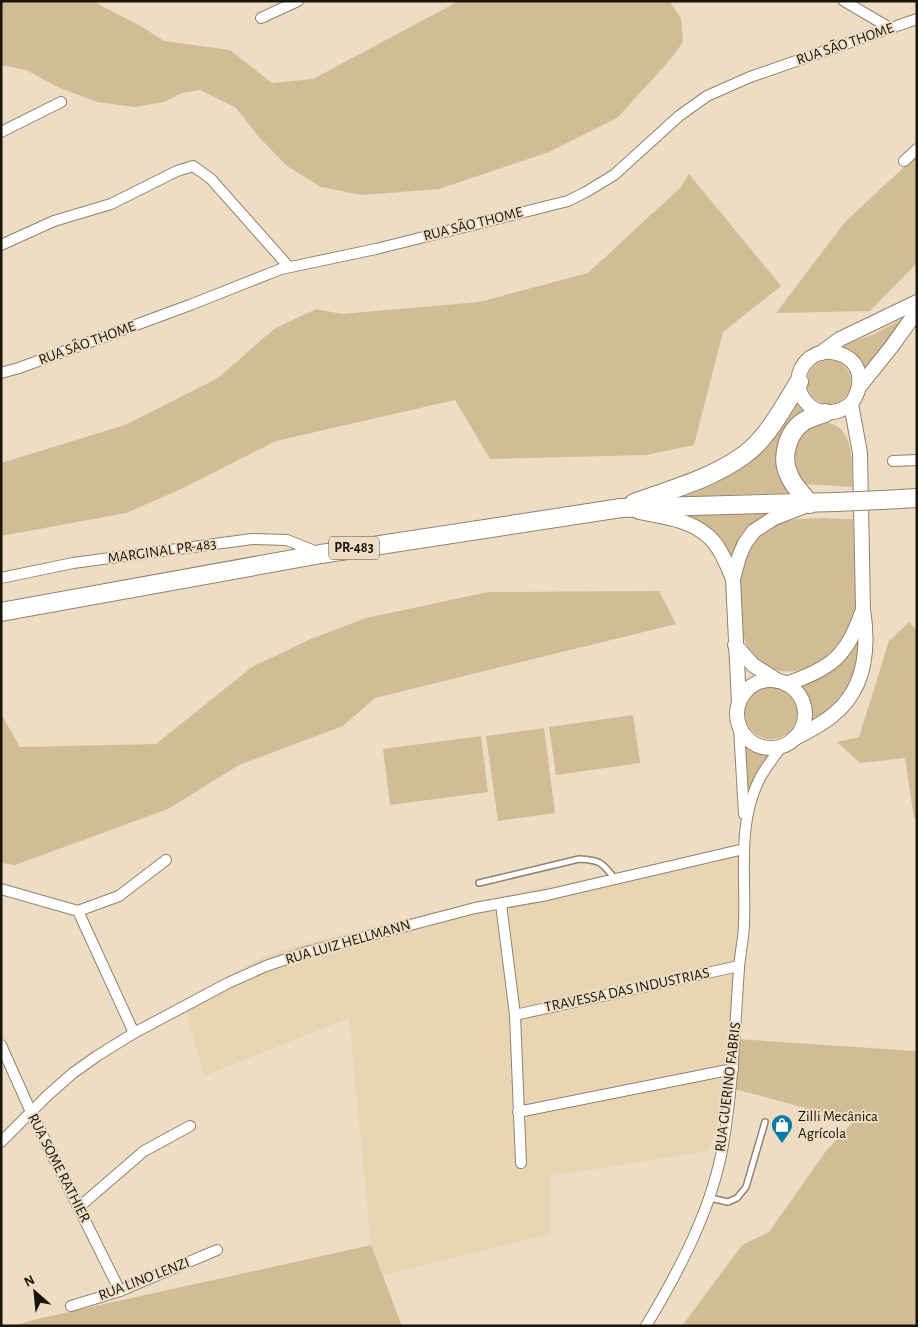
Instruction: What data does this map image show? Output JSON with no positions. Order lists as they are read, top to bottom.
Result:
{
  "streets": {
    "highway": ["PR-483"],
    "street": [
      "RUA SÃO THOME",
      "MARGINAL PR-483",
      "RUA LUIZ HELLMANN",
      "TRAVESSA DAS INDUSTRIAS",
      "RUA GUERINO FABRIS",
      "RUA SOME RATHIER",
      "RUA LINO LENZI"
    ]
  },
  "crossings": [
    ["PR-483", "MARGINAL PR-483"],
    ["RUA LUIZ HELLMANN", "RUA GUERINO FABRIS"],
    ["RUA LUIZ HELLMANN", "RUA SOME RATHIER"],
    ["TRAVESSA DAS INDUSTRIAS", "RUA GUERINO FABRIS"],
    ["RUA SOME RATHIER", "RUA LINO LENZI"]
  ],
  "places": {
    "shop": ["Zilli Mecânica Agrícola"]
  },
  "north": "top left"
}
